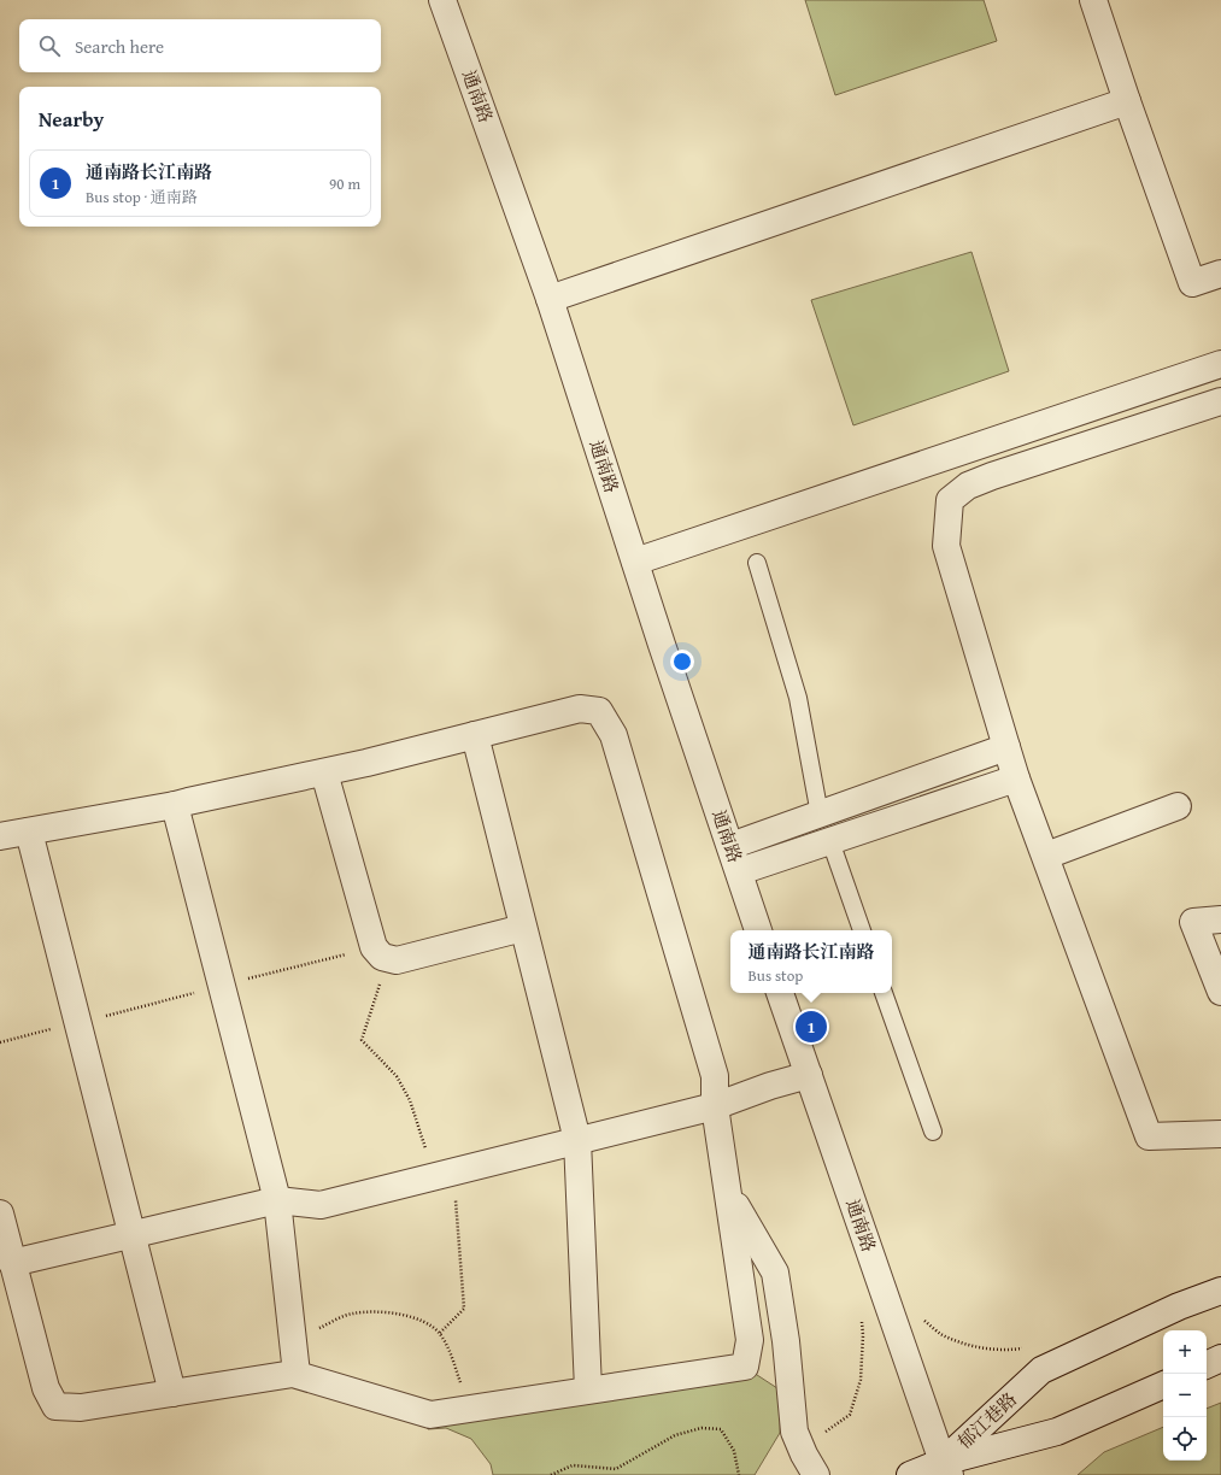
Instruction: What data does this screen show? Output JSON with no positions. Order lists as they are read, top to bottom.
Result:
{
  "streets": {
    "street": ["通南路", "郁江巷路"]
  },
  "crossings": [
    ["通南路", "郁江巷路"]
  ],
  "page": {
    "search": "Search here",
    "heading": "Nearby",
    "list": [
      {
        "mark": "1",
        "name": "通南路长江南路",
        "note": "Bus stop · 通南路",
        "value": "90 m"
      }
    ],
    "popup": ["通南路长江南路", "Bus stop"],
    "pins": "1",
    "map_buttons": ["+", "−"]
  }
}
